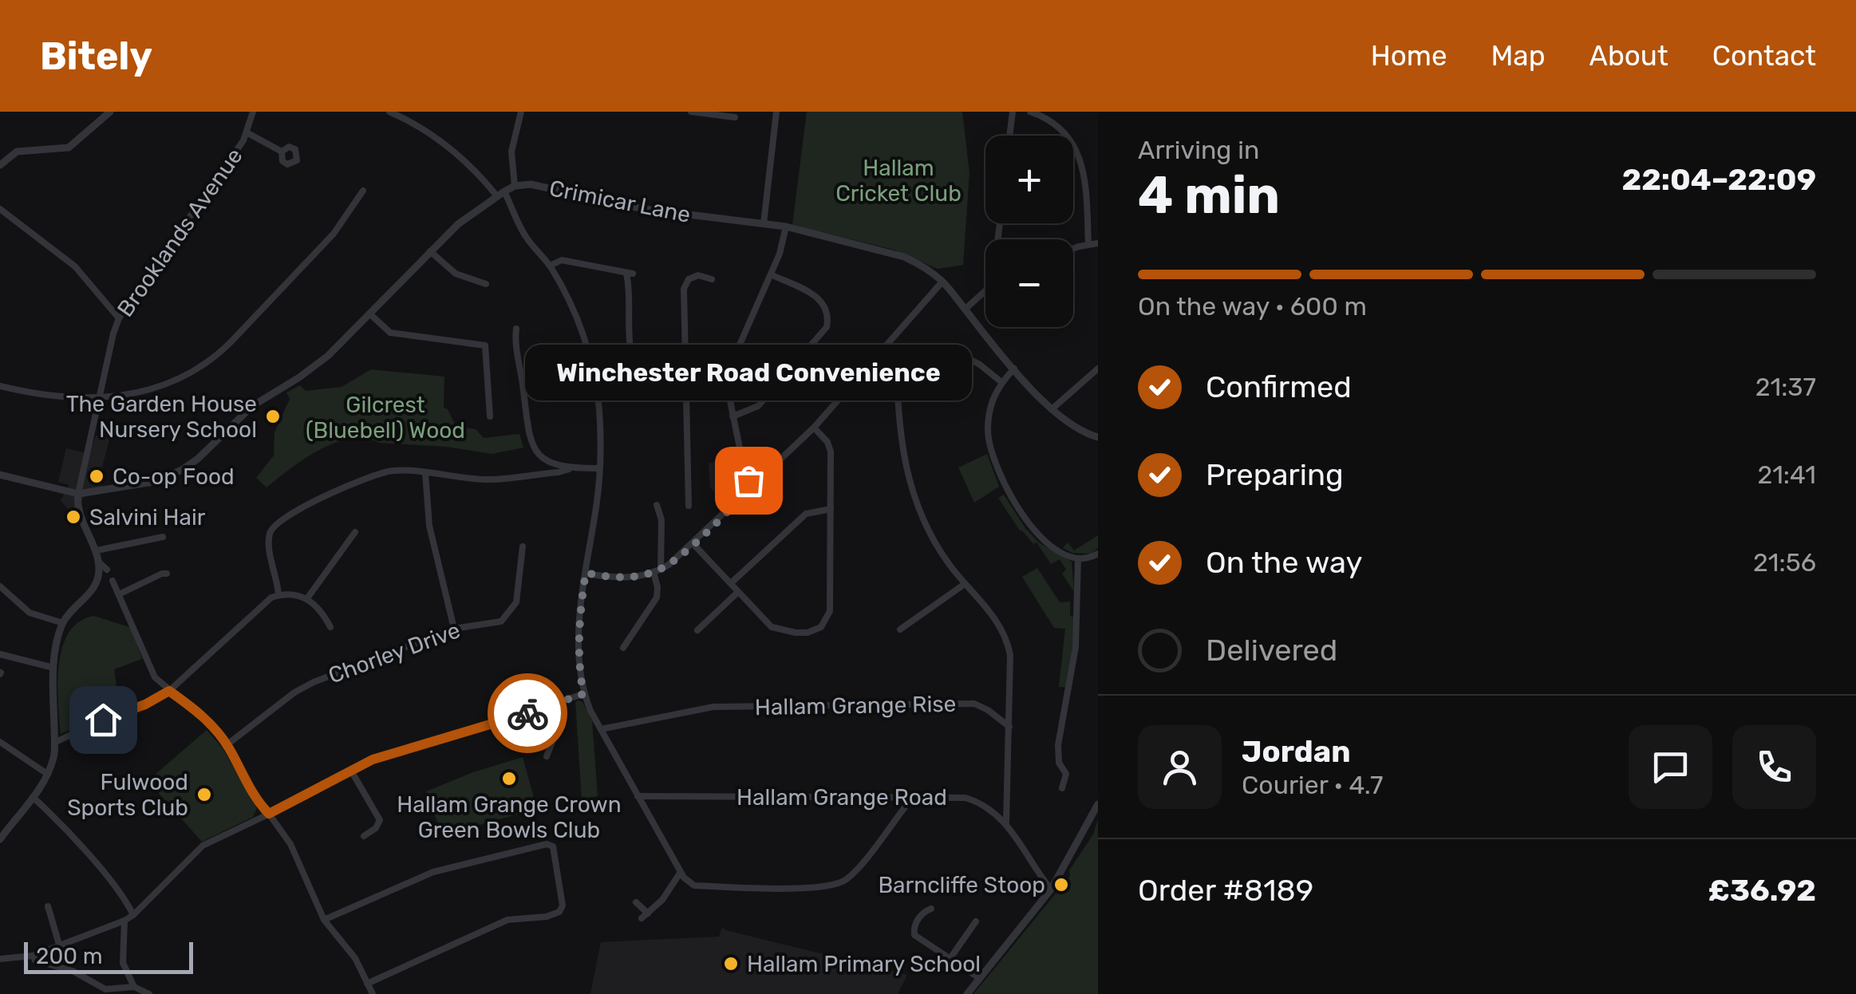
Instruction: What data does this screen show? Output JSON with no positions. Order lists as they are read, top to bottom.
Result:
{
  "streets": {
    "street": [
      "Crimicar Lane",
      "Brooklands Avenue",
      "Chorley Drive",
      "Hallam Grange Rise",
      "Hallam Grange Road"
    ]
  },
  "parks": ["Hallam Cricket Club", "Gilcrest (Bluebell) Wood"],
  "places": [
    "The Garden House Nursery School",
    "Co-op Food",
    "Winchester Road Convenience",
    "Salvini Hair",
    "Hallam Grange Crown Green Bowls Club",
    "Fulwood Sports Club",
    "Barncliffe Stoop",
    "Hallam Primary School"
  ],
  "scale_bar": "200 m",
  "page": {
    "header": "Bitely",
    "nav": [
      "Home",
      "Map",
      "About",
      "Contact"
    ],
    "heading": ["4 min", "Arriving in", "22:04–22:09"],
    "panel": [
      "Jordan",
      "Courier · 4.7",
      "Order #8189",
      "£36.92"
    ],
    "map_buttons": ["+", "−"],
    "bar": "On the way · 600 m",
    "list": [
      ["Confirmed", "21:37"],
      ["Preparing", "21:41"],
      ["On the way", "21:56"],
      "Delivered"
    ],
    "bubble": "Winchester Road Convenience",
    "scale": "200 m"
  }
}
